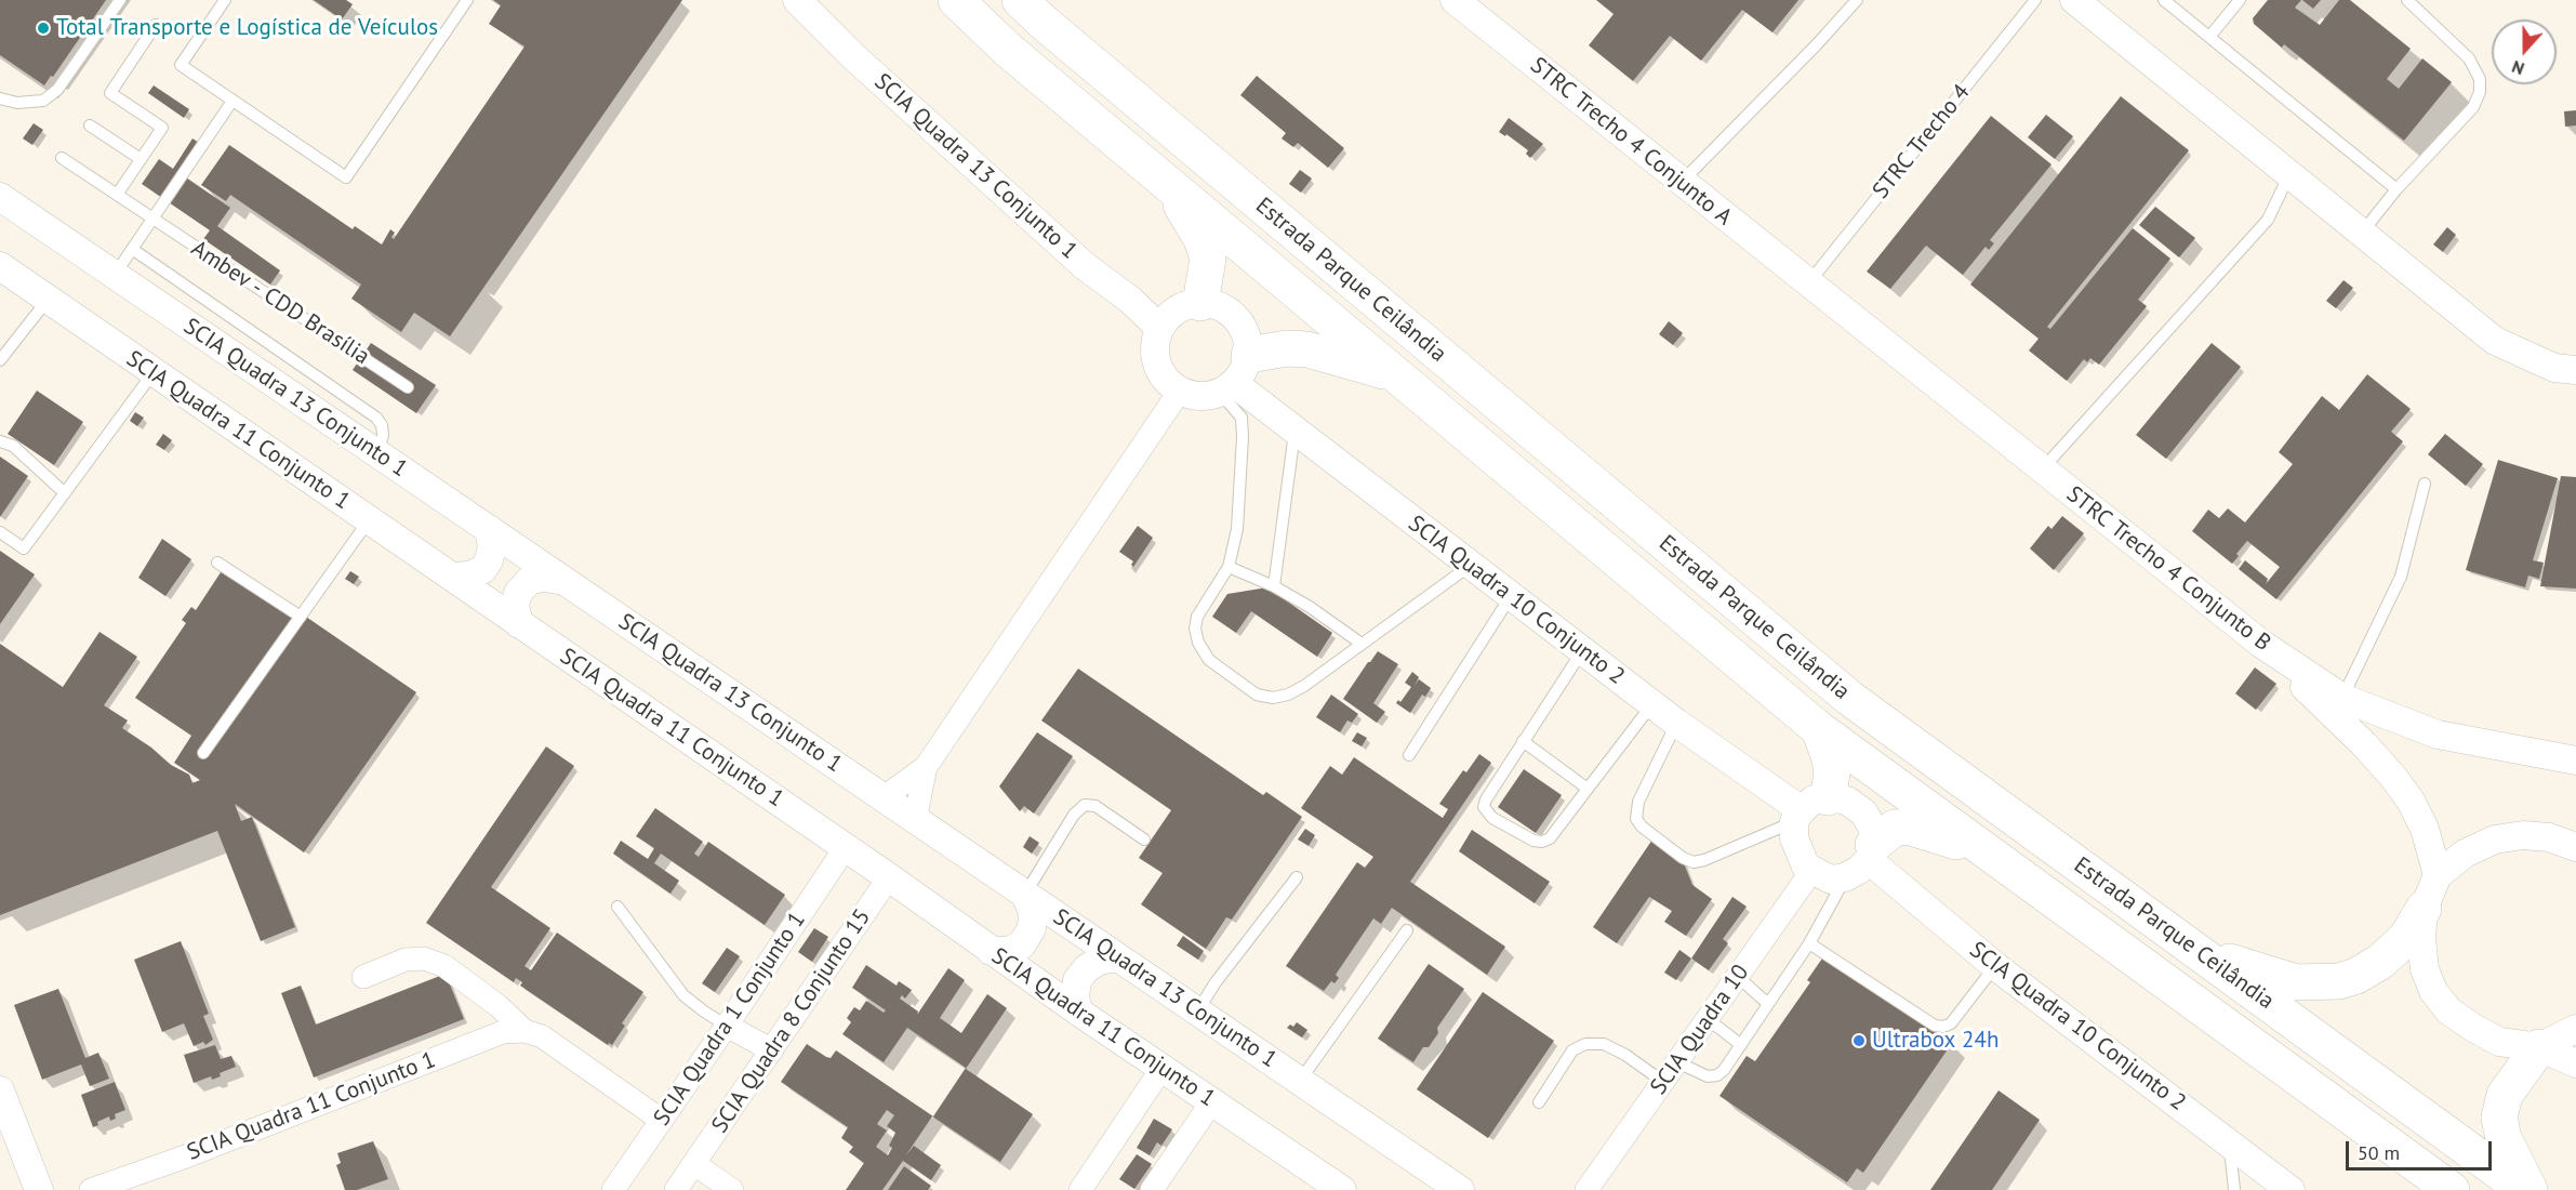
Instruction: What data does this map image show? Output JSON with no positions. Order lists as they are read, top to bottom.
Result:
{
  "streets": {
    "highway": ["Estrada Parque Ceilândia"],
    "street": [
      "STRC Trecho 4 Conjunto A",
      "SCIA Quadra 13 Conjunto 1",
      "SCIA Quadra 11 Conjunto 1",
      "STRC Trecho 4 Conjunto B",
      "SCIA Quadra 10 Conjunto 2",
      "SCIA Quadra 1 Conjunto 1",
      "SCIA Quadra 8 Conjunto 15",
      "SCIA Quadra 10"
    ],
    "lane": ["STRC Trecho 4", "Ambev - CDD Brasília"]
  },
  "crossings": [
    ["STRC Trecho 4 Conjunto A", "STRC Trecho 4"],
    ["STRC Trecho 4 Conjunto A", "STRC Trecho 4 Conjunto B"],
    ["STRC Trecho 4", "STRC Trecho 4 Conjunto B"],
    ["SCIA Quadra 13 Conjunto 1", "SCIA Quadra 10 Conjunto 2"],
    ["SCIA Quadra 11 Conjunto 1", "SCIA Quadra 1 Conjunto 1"],
    ["SCIA Quadra 11 Conjunto 1", "SCIA Quadra 8 Conjunto 15"],
    ["SCIA Quadra 10 Conjunto 2", "SCIA Quadra 10"]
  ],
  "places": ["Total Transporte e Logística de Veículos", "Ultrabox 24h"],
  "scale_bar": "50 m",
  "north": "bottom"
}
